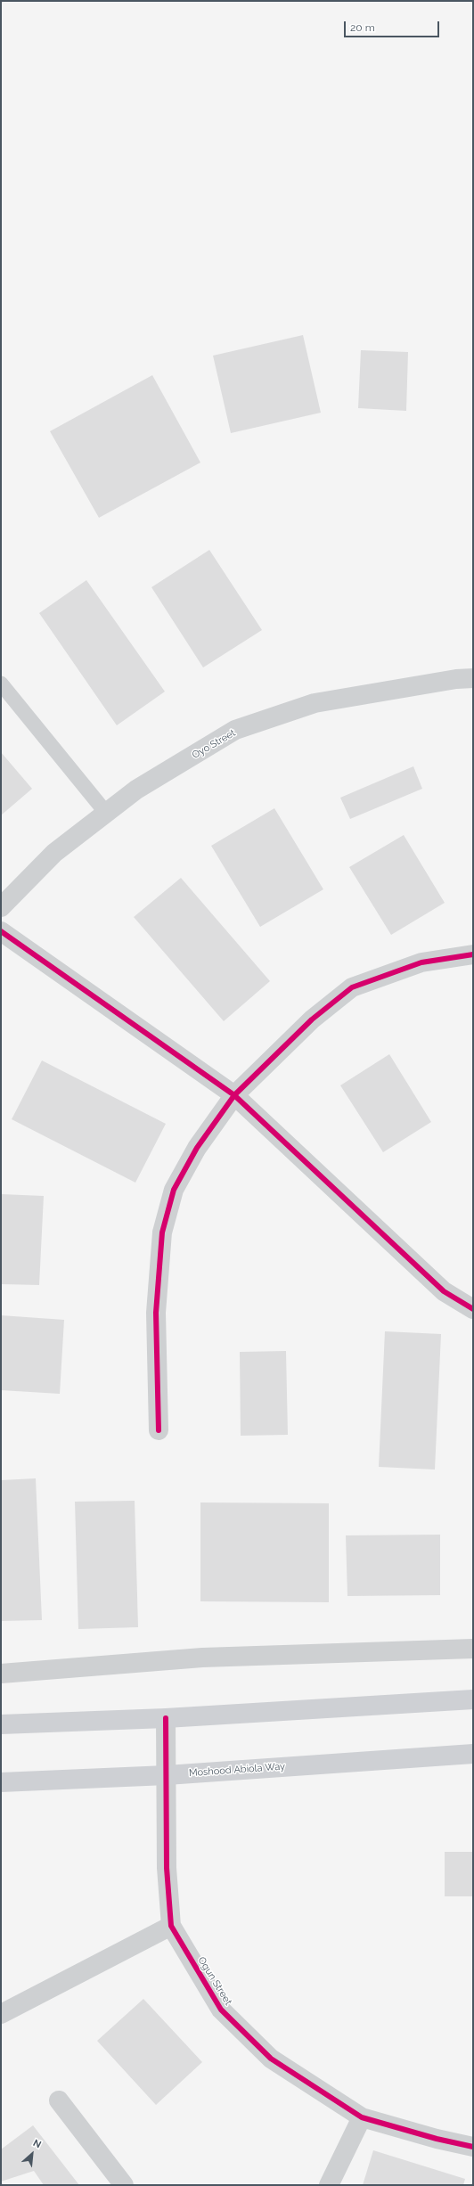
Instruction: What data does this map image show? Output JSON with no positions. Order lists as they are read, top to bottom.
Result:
{
  "streets": {
    "main road": ["Moshood Abiola Way"],
    "street": ["Oyo Street", "Ogun Street"]
  },
  "crossings": [
    ["Moshood Abiola Way", "Ogun Street"]
  ],
  "scale_bar": "20 m",
  "north": "top right"
}
